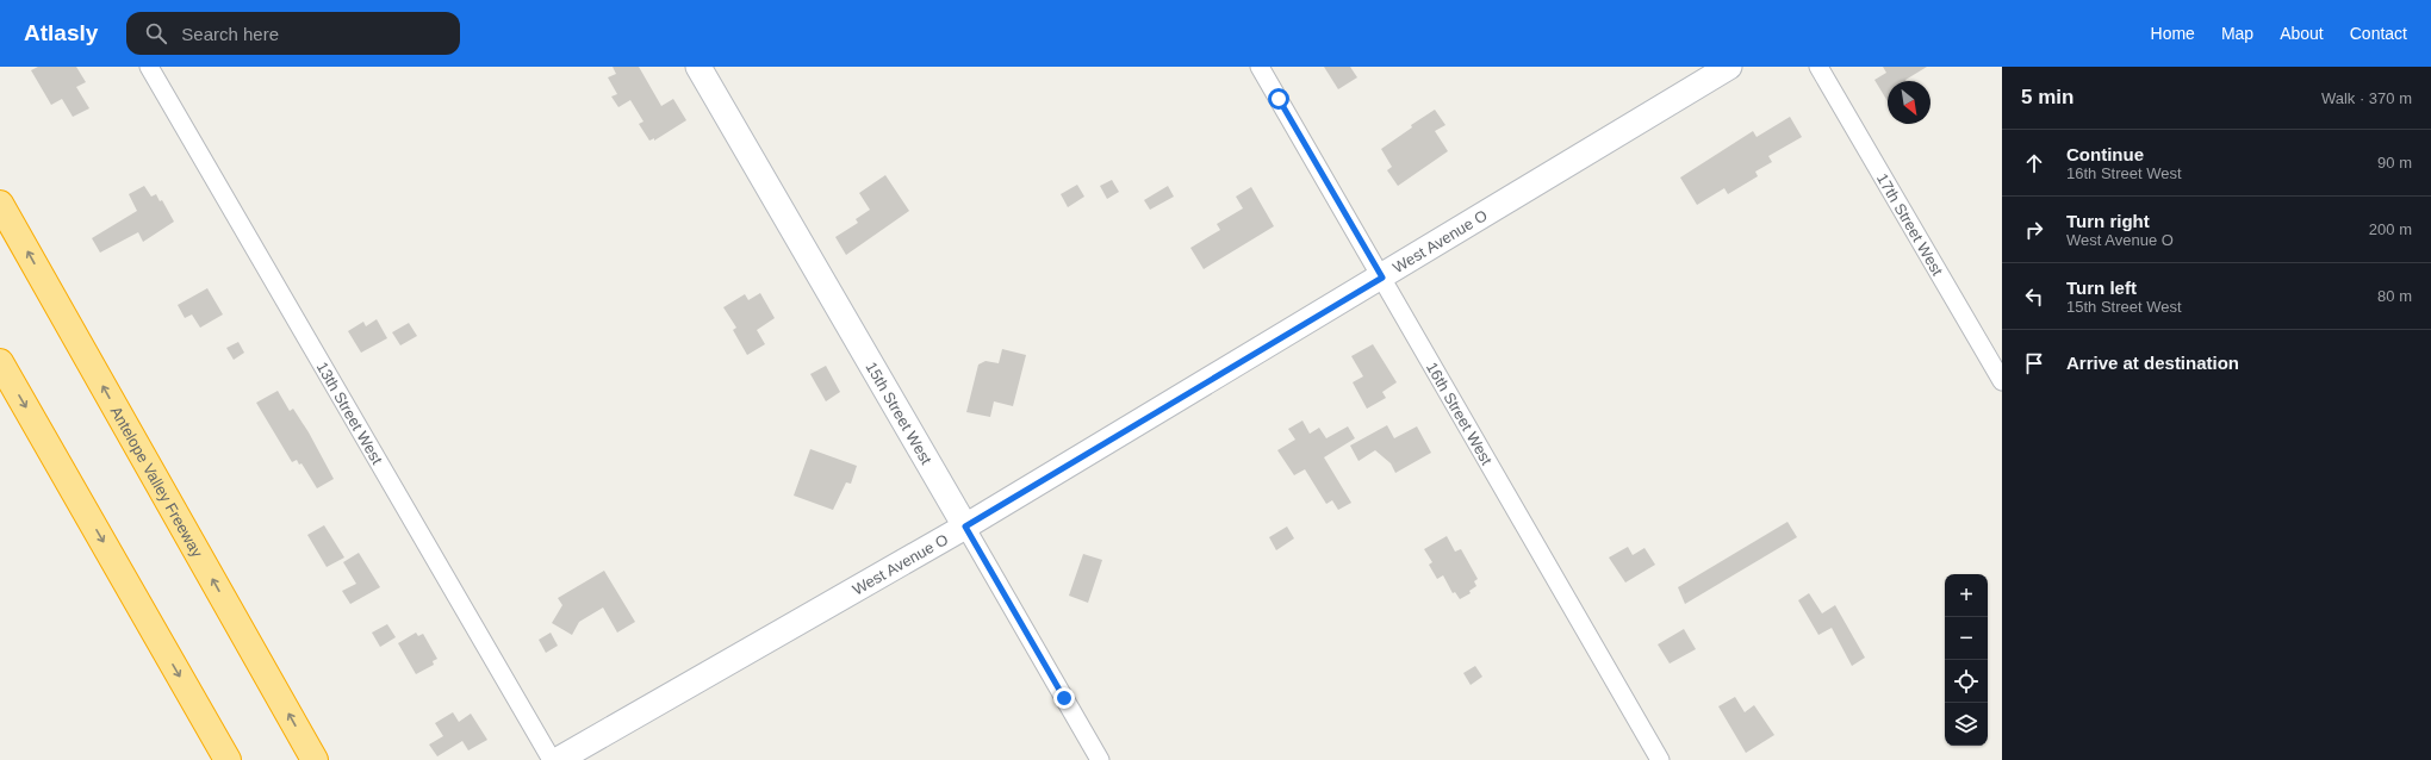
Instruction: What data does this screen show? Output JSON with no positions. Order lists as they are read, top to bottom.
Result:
{
  "streets": {
    "highway": ["Antelope Valley Freeway"],
    "street": [
      "17th Street West",
      "West Avenue O",
      "13th Street West",
      "15th Street West",
      "16th Street West"
    ]
  },
  "crossings": [
    ["West Avenue O", "15th Street West"],
    ["West Avenue O", "16th Street West"]
  ],
  "north": "bottom right",
  "page": {
    "header": "Atlasly",
    "search": "Search here",
    "nav": [
      "Home",
      "Map",
      "About",
      "Contact"
    ],
    "heading": ["5 min", "Walk · 370 m"],
    "list": [
      ["Continue", "16th Street West", "90 m"],
      ["Turn right", "West Avenue O", "200 m"],
      ["Turn left", "15th Street West", "80 m"],
      "Arrive at destination"
    ],
    "map_buttons": ["+", "−"]
  }
}
